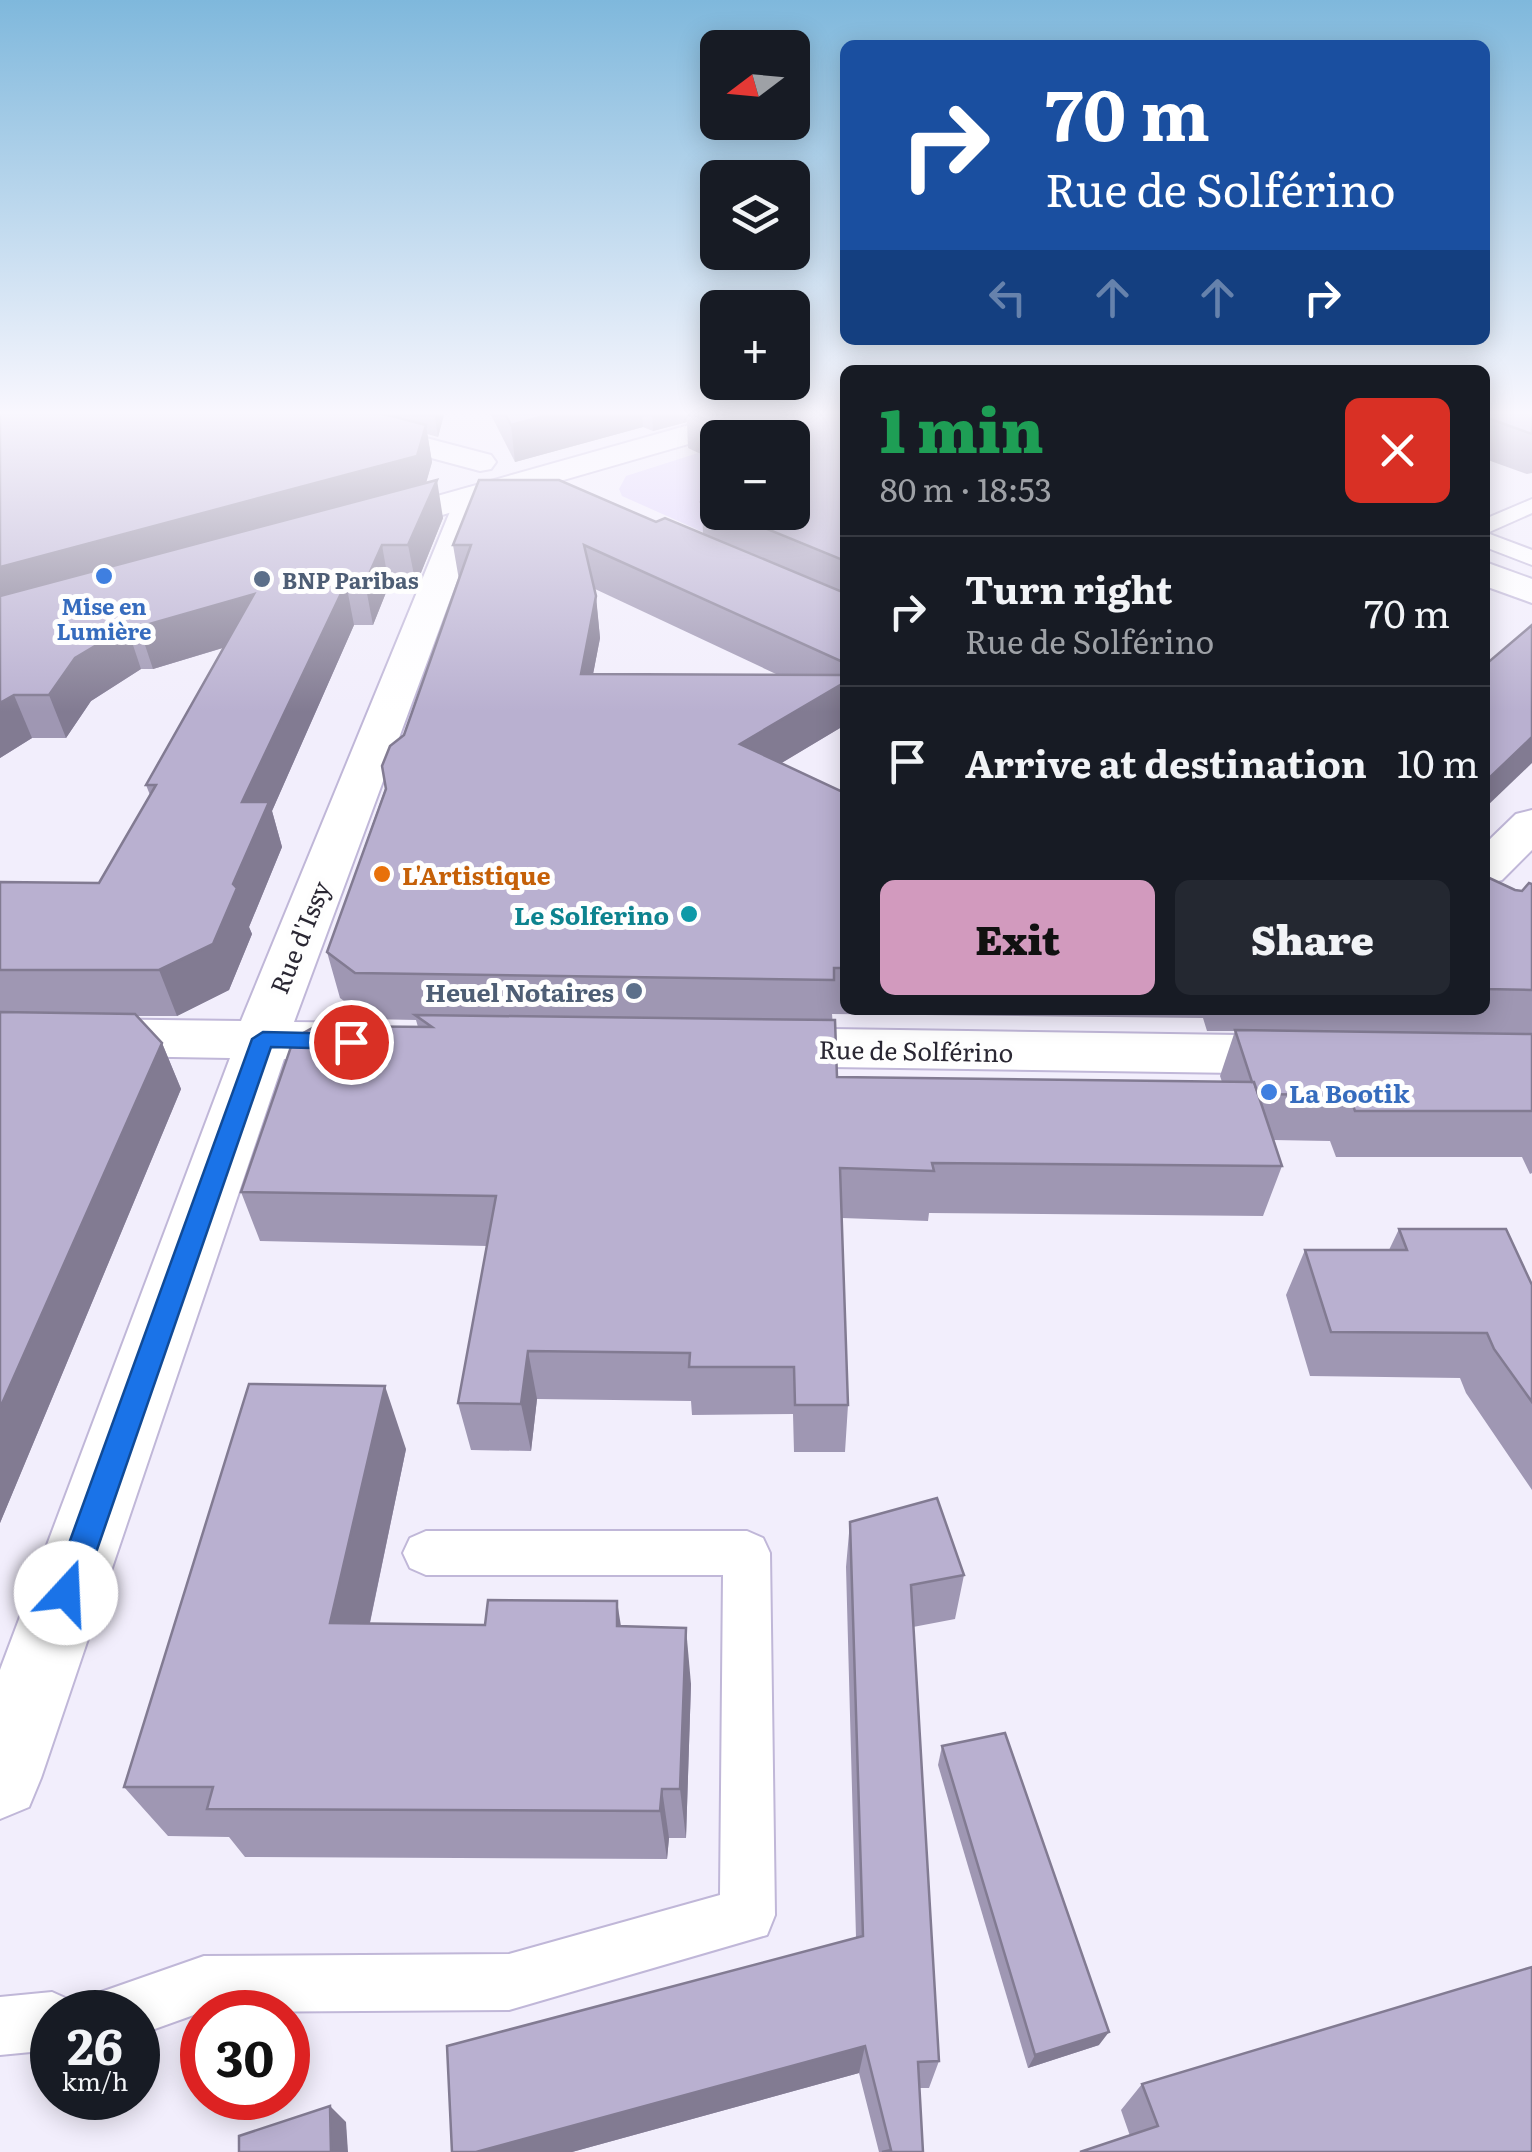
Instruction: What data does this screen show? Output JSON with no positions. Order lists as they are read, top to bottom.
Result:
{
  "streets": {
    "street": ["Rue d'Issy", "Rue de Solférino"]
  },
  "places": [
    "Mise en Lumière",
    "BNP Paribas",
    "L'Artistique",
    "Le Solferino",
    "Heuel Notaires",
    "La Bootik"
  ],
  "north": "left",
  "page": {
    "map_buttons": ["+", "−"],
    "turn": ["70 m", "Rue de Solférino"],
    "heading": ["1 min", "80 m · 18:53"],
    "list": [
      {
        "name": "Turn right",
        "note": "Rue de Solférino",
        "value": "70 m"
      },
      {
        "name": "Arrive at destination",
        "value": "10 m"
      }
    ],
    "buttons": ["Exit", "Share"],
    "speed": "26 km/h",
    "limit": "30"
  }
}
